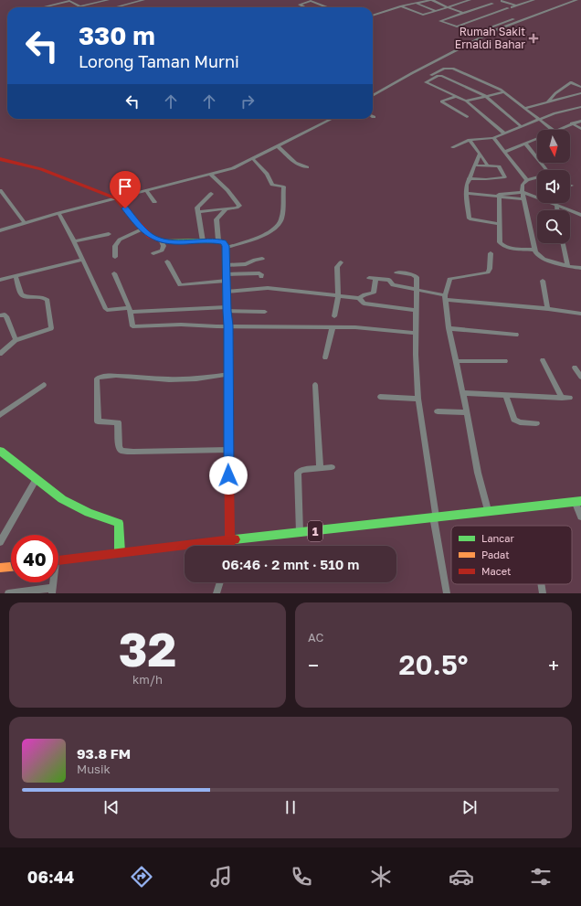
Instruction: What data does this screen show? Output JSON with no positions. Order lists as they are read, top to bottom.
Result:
{
  "streets": {
    "main road": ["1"]
  },
  "places": {
    "health": ["Rumah Sakit Ernaldi Bahar"]
  },
  "legend": ["Lancar", "Padat", "Macet"],
  "north": "bottom",
  "page": {
    "turn": ["330 m", "Lorong Taman Murni"],
    "limit": "40",
    "trip": "06:46 · 2 mnt · 510 m",
    "tile": [
      ["32", "km/h"],
      "AC"
    ],
    "heat": ["−", "20.5°", "+"],
    "song": ["93.8 FM", "Musik"],
    "tabs": "06:44"
  }
}
